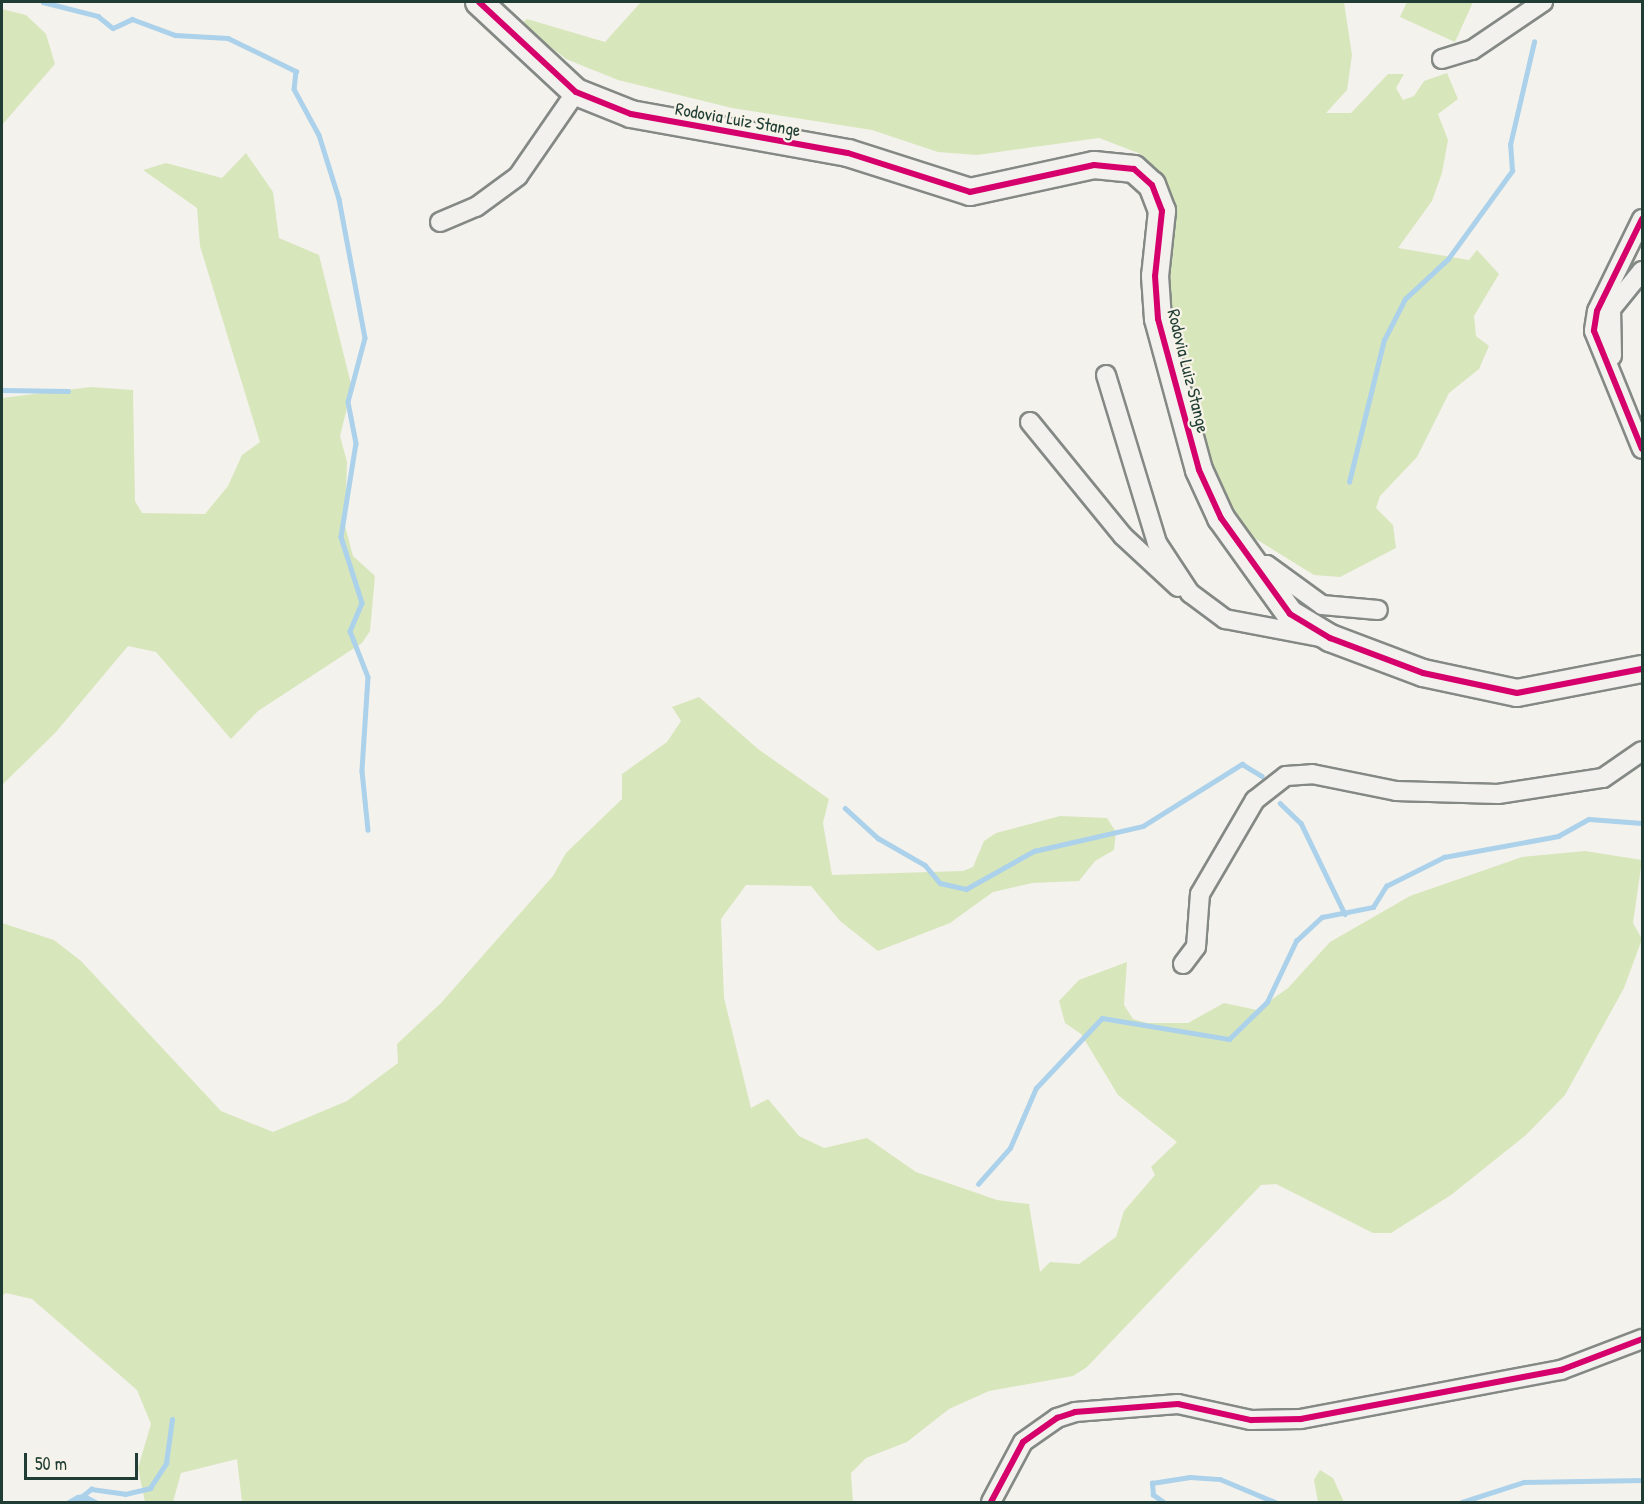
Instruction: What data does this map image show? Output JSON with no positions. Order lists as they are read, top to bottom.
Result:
{
  "streets": {
    "street": ["Rodovia Luiz Stange"]
  },
  "scale_bar": "50 m"
}
